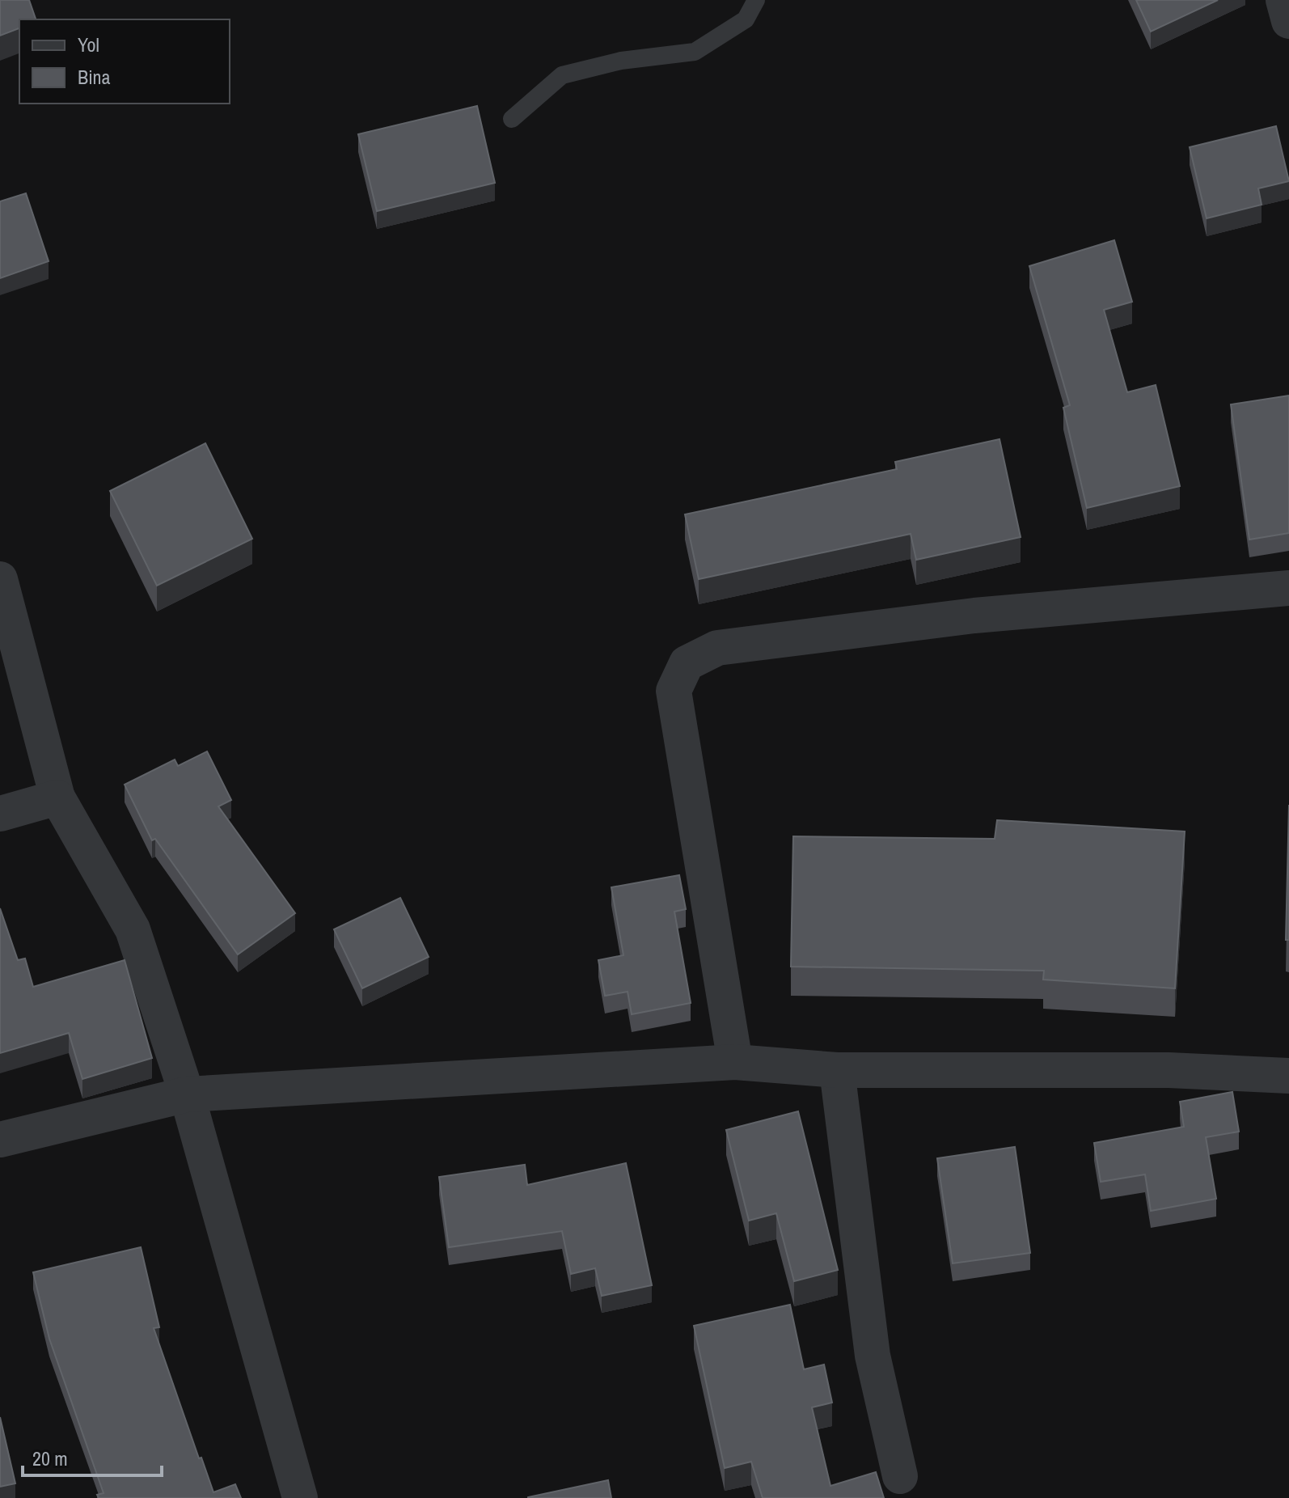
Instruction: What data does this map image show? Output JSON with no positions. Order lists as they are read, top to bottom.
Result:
{
  "legend": ["Yol", "Bina"],
  "scale_bar": "20 m"
}
